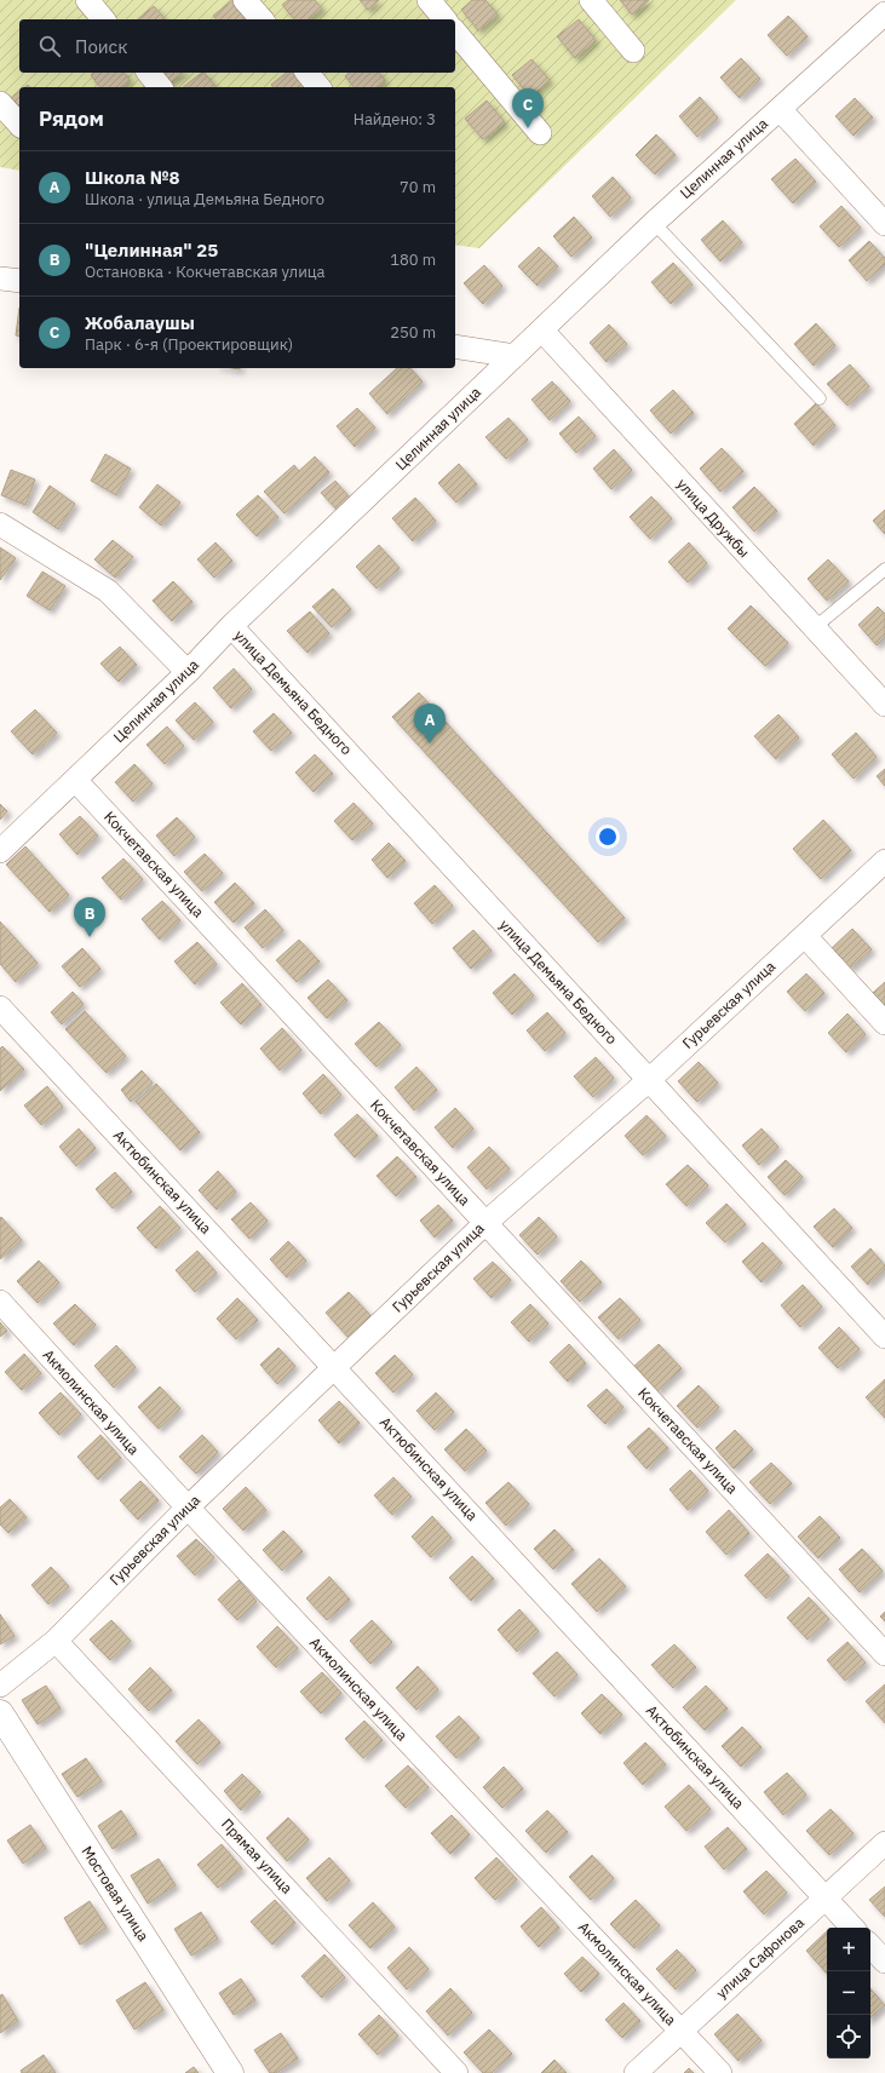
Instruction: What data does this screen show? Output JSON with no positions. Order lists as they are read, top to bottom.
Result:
{
  "streets": {
    "street": [
      "Целинная улица",
      "улица Дружбы",
      "улица Демьяна Бедного",
      "Кокчетавская улица",
      "Гурьевская улица",
      "Актюбинская улица",
      "Акмолинская улица",
      "Прямая улица",
      "Мостовая улица",
      "улица Сафонова"
    ]
  },
  "crossings": [
    ["Целинная улица", "улица Дружбы"],
    ["Целинная улица", "улица Демьяна Бедного"],
    ["Целинная улица", "Кокчетавская улица"],
    ["улица Демьяна Бедного", "Гурьевская улица"],
    ["Кокчетавская улица", "Гурьевская улица"],
    ["Гурьевская улица", "Актюбинская улица"],
    ["Гурьевская улица", "Акмолинская улица"],
    ["Гурьевская улица", "Прямая улица"],
    ["Актюбинская улица", "улица Сафонова"],
    ["Акмолинская улица", "улица Сафонова"]
  ],
  "page": {
    "search": "Поиск",
    "heading": ["Рядом", "Найдено: 3"],
    "pins": ["C", "A", "B"],
    "list": [
      {
        "mark": "A",
        "name": "Школа №8",
        "note": "Школа · улица Демьяна Бедного",
        "value": "70 m"
      },
      {
        "mark": "B",
        "name": "\"Целинная\" 25",
        "note": "Остановка · Кокчетавская улица",
        "value": "180 m"
      },
      {
        "mark": "C",
        "name": "Жобалаушы",
        "note": "Парк · 6-я (Проектировщик)",
        "value": "250 m"
      }
    ],
    "map_buttons": ["+", "−"]
  }
}
